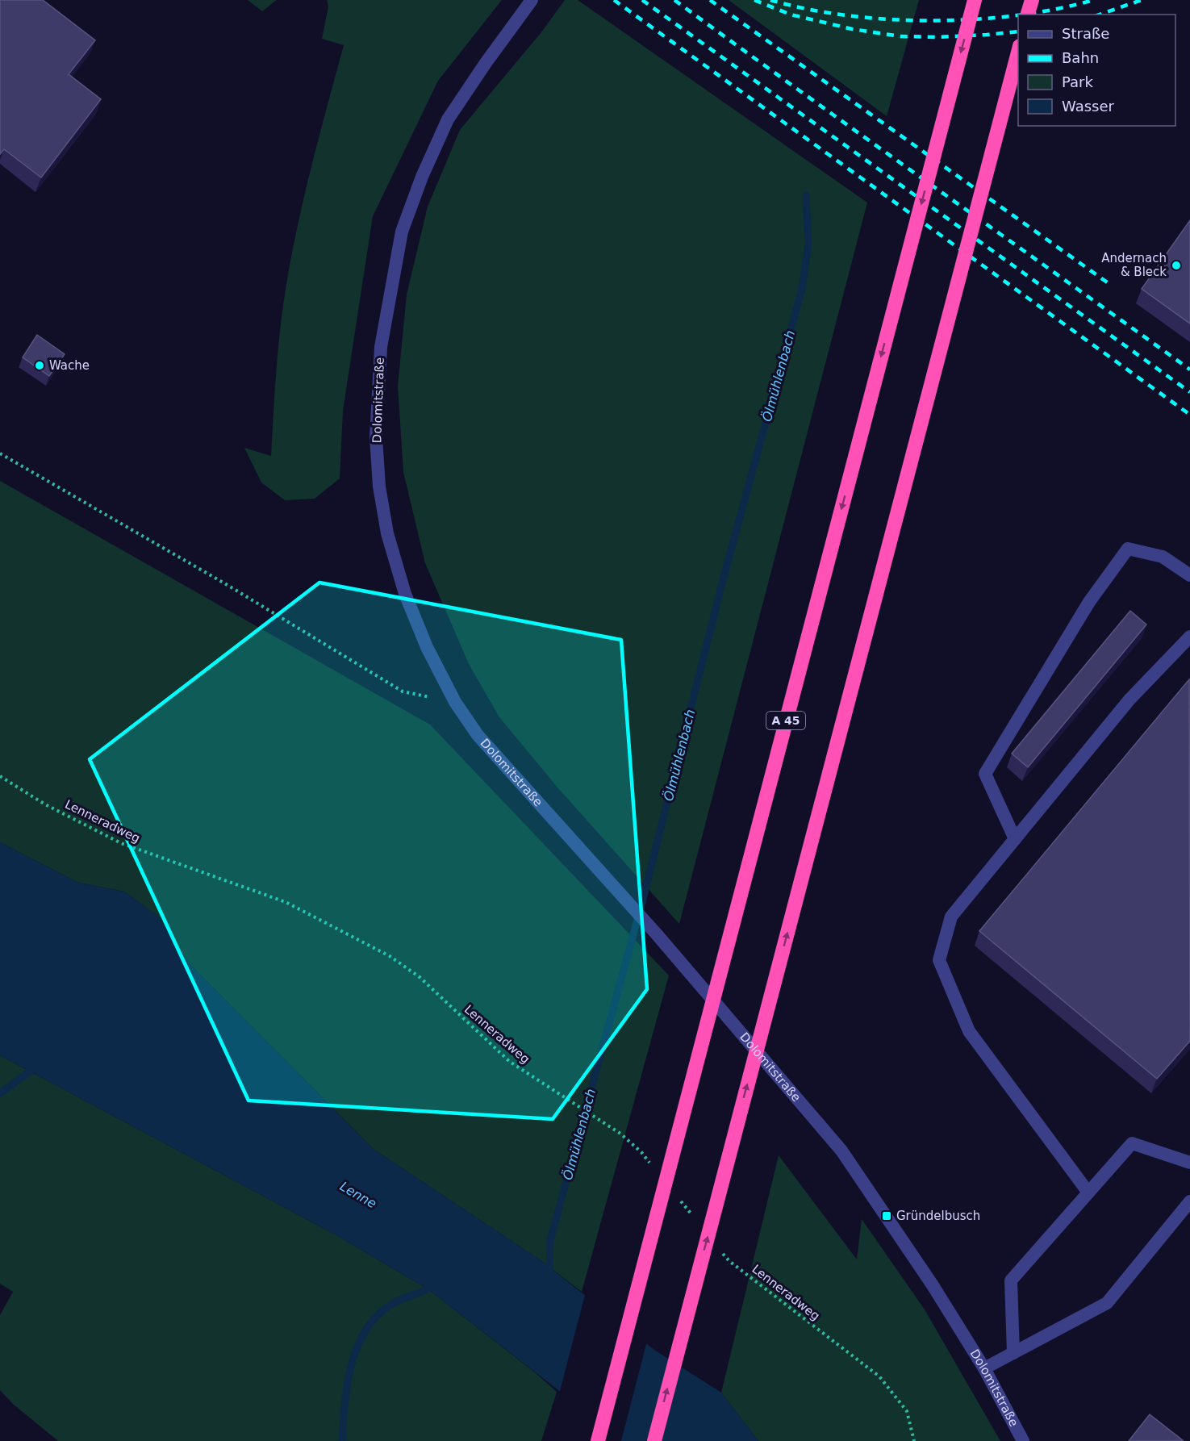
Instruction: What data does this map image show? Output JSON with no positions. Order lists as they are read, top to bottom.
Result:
{
  "streets": {
    "highway": ["A 45"],
    "street": ["Dolomitstraße"],
    "path": ["Lenneradweg"]
  },
  "water": ["Ölmühlenbach", "Lenne"],
  "places": {
    "other": ["Andernach & Bleck", "Wache"],
    "transit": ["Gründelbusch"]
  },
  "legend": [
    "Straße",
    "Bahn",
    "Park",
    "Wasser"
  ]
}
